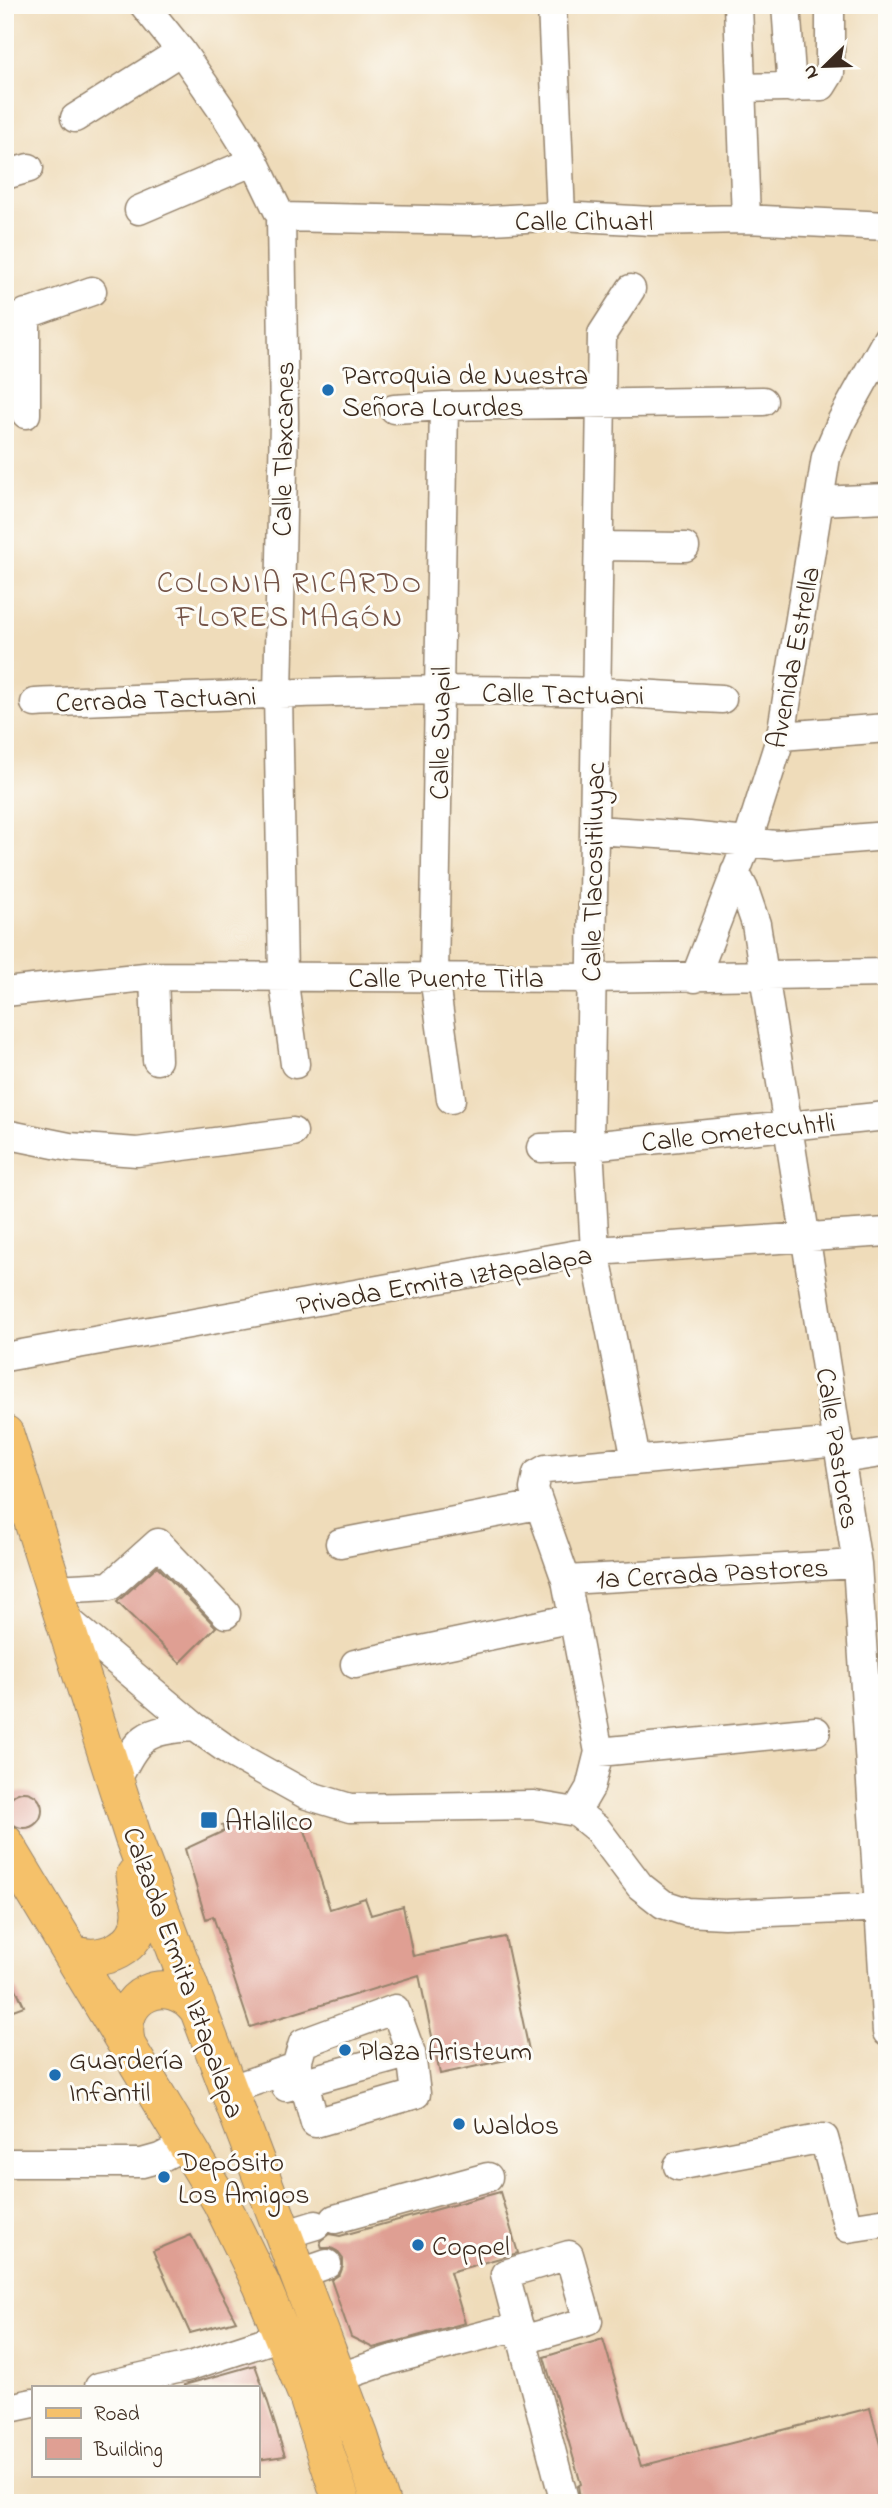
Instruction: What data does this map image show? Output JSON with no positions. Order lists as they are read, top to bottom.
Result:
{
  "streets": {
    "main road": ["Calzada Ermita Iztapalapa"],
    "street": [
      "Calle Cihuatl",
      "Calle Tlaxcanes",
      "Avenida Estrella",
      "Calle Tactuani",
      "Cerrada Tactuani",
      "Calle Suapil",
      "Calle Tlacositiluyac",
      "Calle Puente Titla",
      "Calle Ometecuhtli",
      "Privada Ermita Iztapalapa",
      "Calle Pastores",
      "1a Cerrada Pastores"
    ]
  },
  "crossings": [
    ["Calle Cihuatl", "Calle Tlaxcanes"],
    ["Calle Tlaxcanes", "Calle Tactuani"],
    ["Calle Tlaxcanes", "Cerrada Tactuani"],
    ["Calle Tlaxcanes", "Calle Puente Titla"],
    ["Avenida Estrella", "Calle Puente Titla"],
    ["Avenida Estrella", "Calle Pastores"],
    ["Calle Tactuani", "Cerrada Tactuani"],
    ["Calle Tactuani", "Calle Suapil"],
    ["Calle Tactuani", "Calle Tlacositiluyac"],
    ["Calle Suapil", "Calle Puente Titla"],
    ["Calle Tlacositiluyac", "Calle Puente Titla"],
    ["Calle Tlacositiluyac", "Calle Ometecuhtli"],
    ["Calle Tlacositiluyac", "Privada Ermita Iztapalapa"],
    ["Calle Puente Titla", "Calle Pastores"],
    ["Calle Ometecuhtli", "Calle Pastores"],
    ["Privada Ermita Iztapalapa", "Calle Pastores"],
    ["Calle Pastores", "1a Cerrada Pastores"]
  ],
  "districts": ["COLONIA RICARDO FLORES MAGÓN"],
  "places": {
    "other": [
      "Parroquia de Nuestra Señora Lourdes",
      "Plaza Aristeum",
      "Guardería Infantil",
      "Waldos",
      "Depósito Los Amigos",
      "Coppel"
    ],
    "transit": ["Atlalilco"]
  },
  "legend": ["Road", "Building"],
  "north": "bottom left"
}
